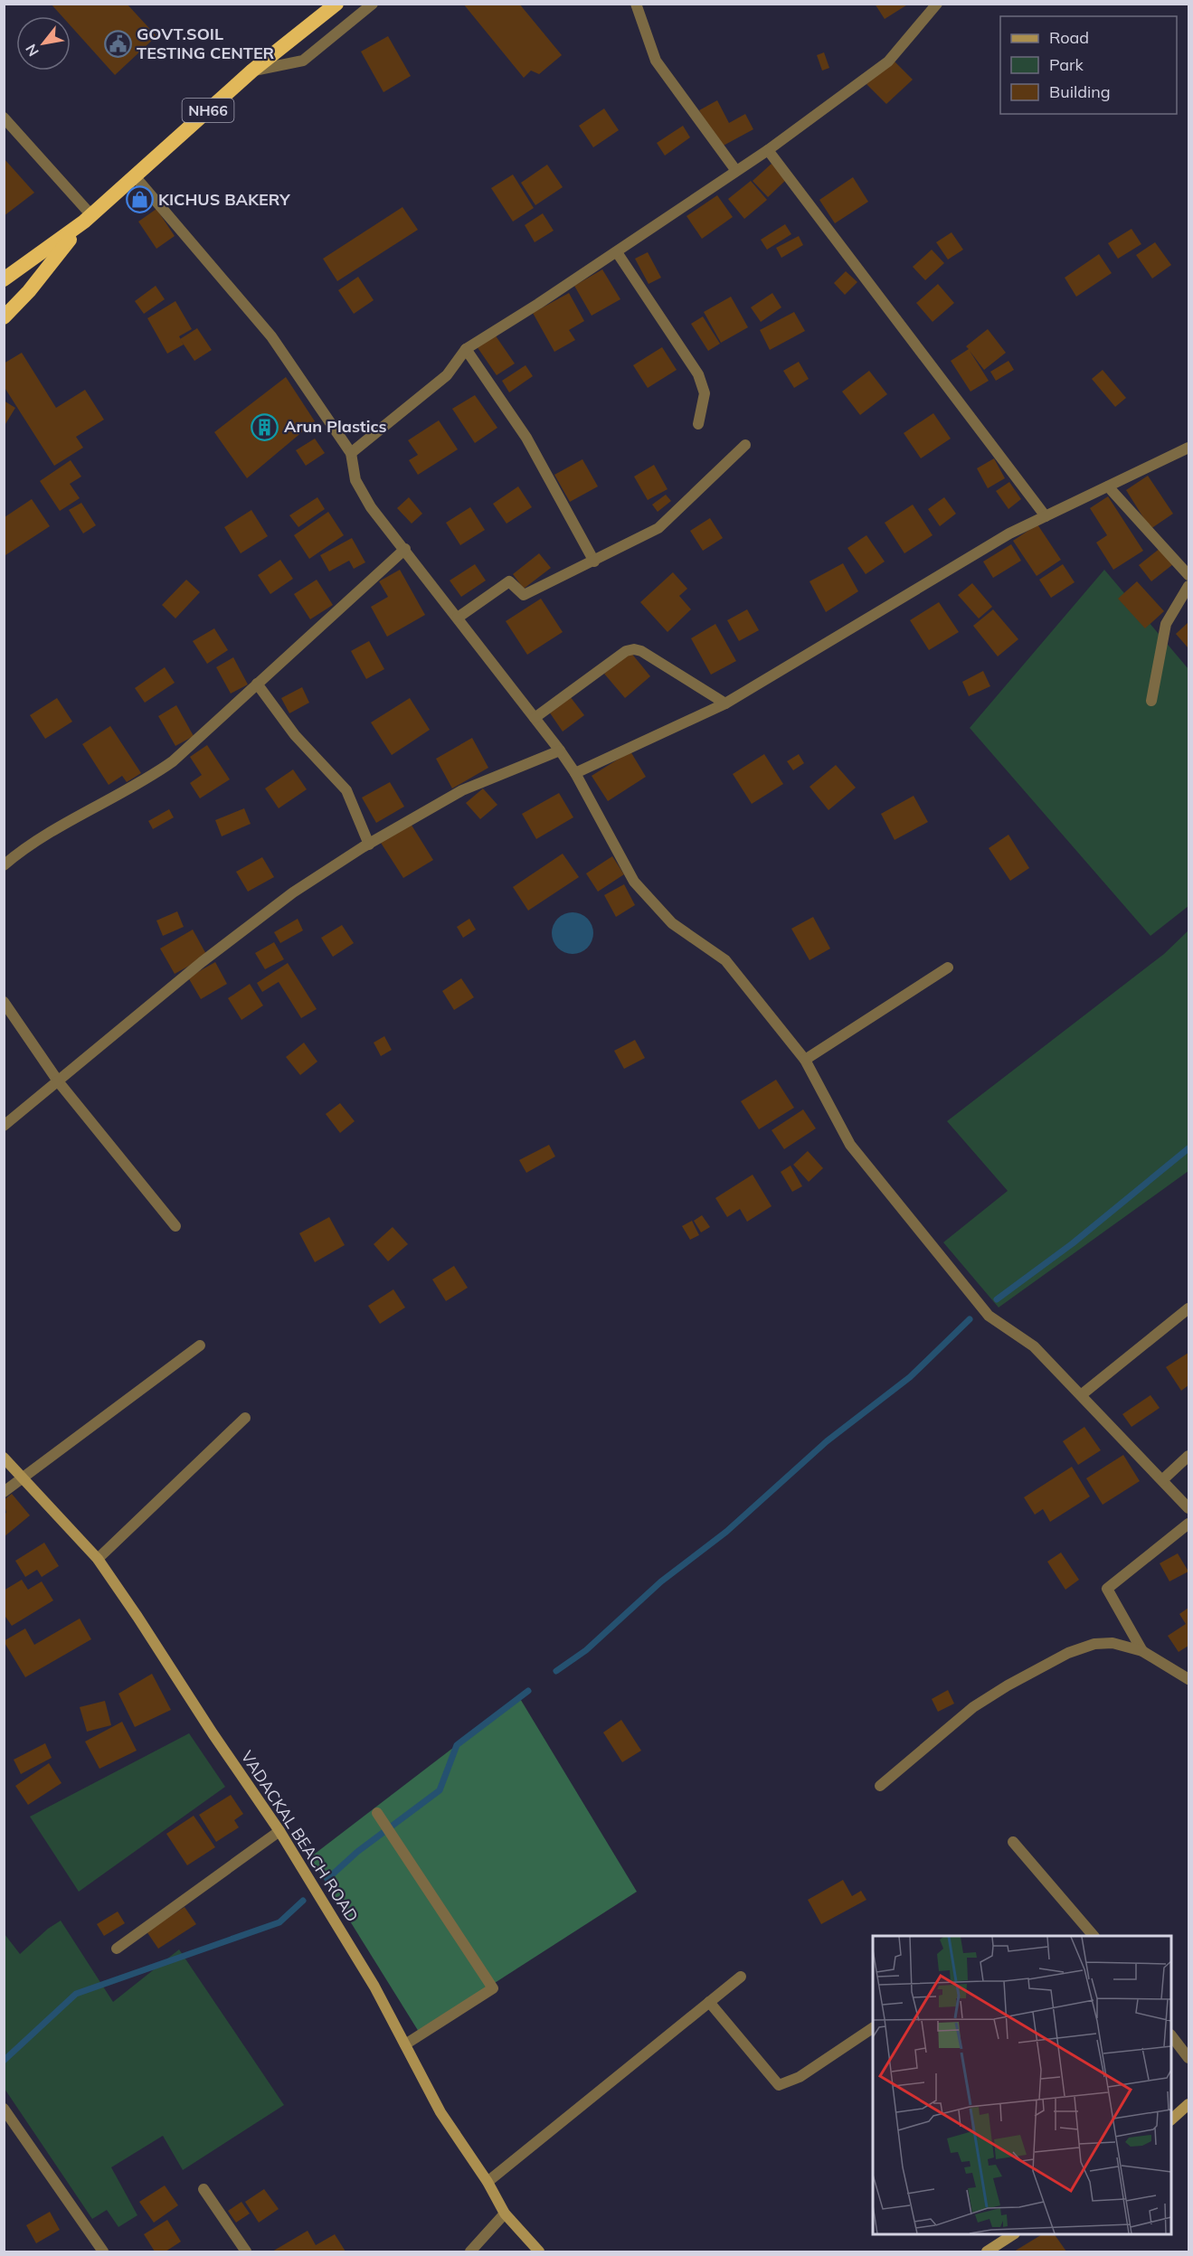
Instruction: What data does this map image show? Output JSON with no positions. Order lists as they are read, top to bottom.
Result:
{
  "streets": {
    "highway": ["NH66"],
    "main road": ["VADACKAL BEACH ROAD"]
  },
  "places": {
    "public building": ["GOVT.SOIL TESTING CENTER"],
    "shop": ["KICHUS BAKERY"],
    "building": ["Arun Plastics"]
  },
  "legend": ["Road", "Park", "Building"],
  "north": "bottom left"
}
